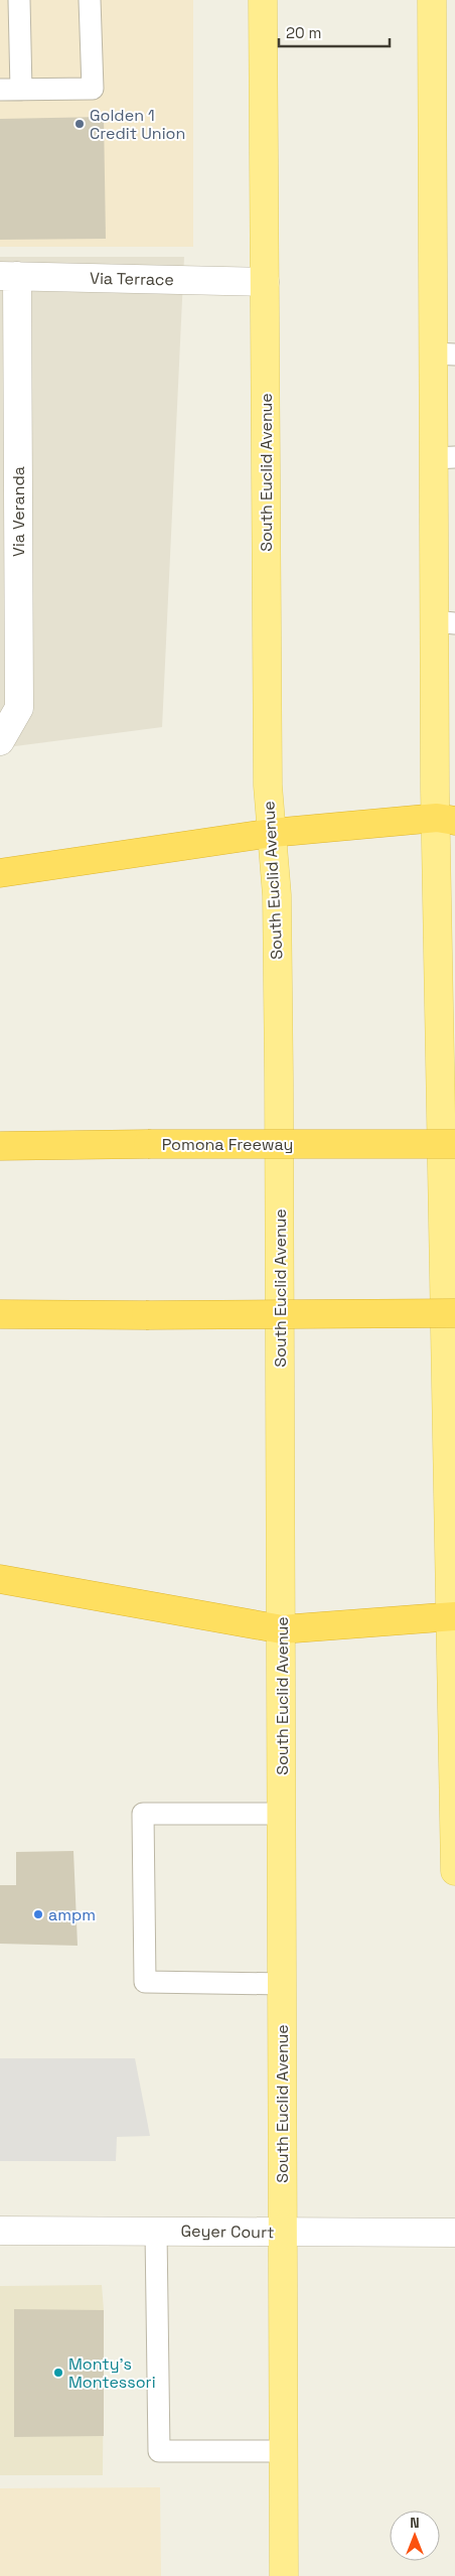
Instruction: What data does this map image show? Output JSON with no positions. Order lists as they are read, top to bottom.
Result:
{
  "streets": {
    "highway": ["Pomona Freeway"],
    "main road": ["South Euclid Avenue"],
    "street": ["Via Terrace", "Via Veranda", "Geyer Court"]
  },
  "crossings": [
    ["Via Terrace", "South Euclid Avenue"],
    ["Via Terrace", "Via Veranda"],
    ["South Euclid Avenue", "Geyer Court"]
  ],
  "places": ["Golden 1 Credit Union", "ampm", "Monty's Montessori"],
  "scale_bar": "20 m",
  "north": "top"
}
